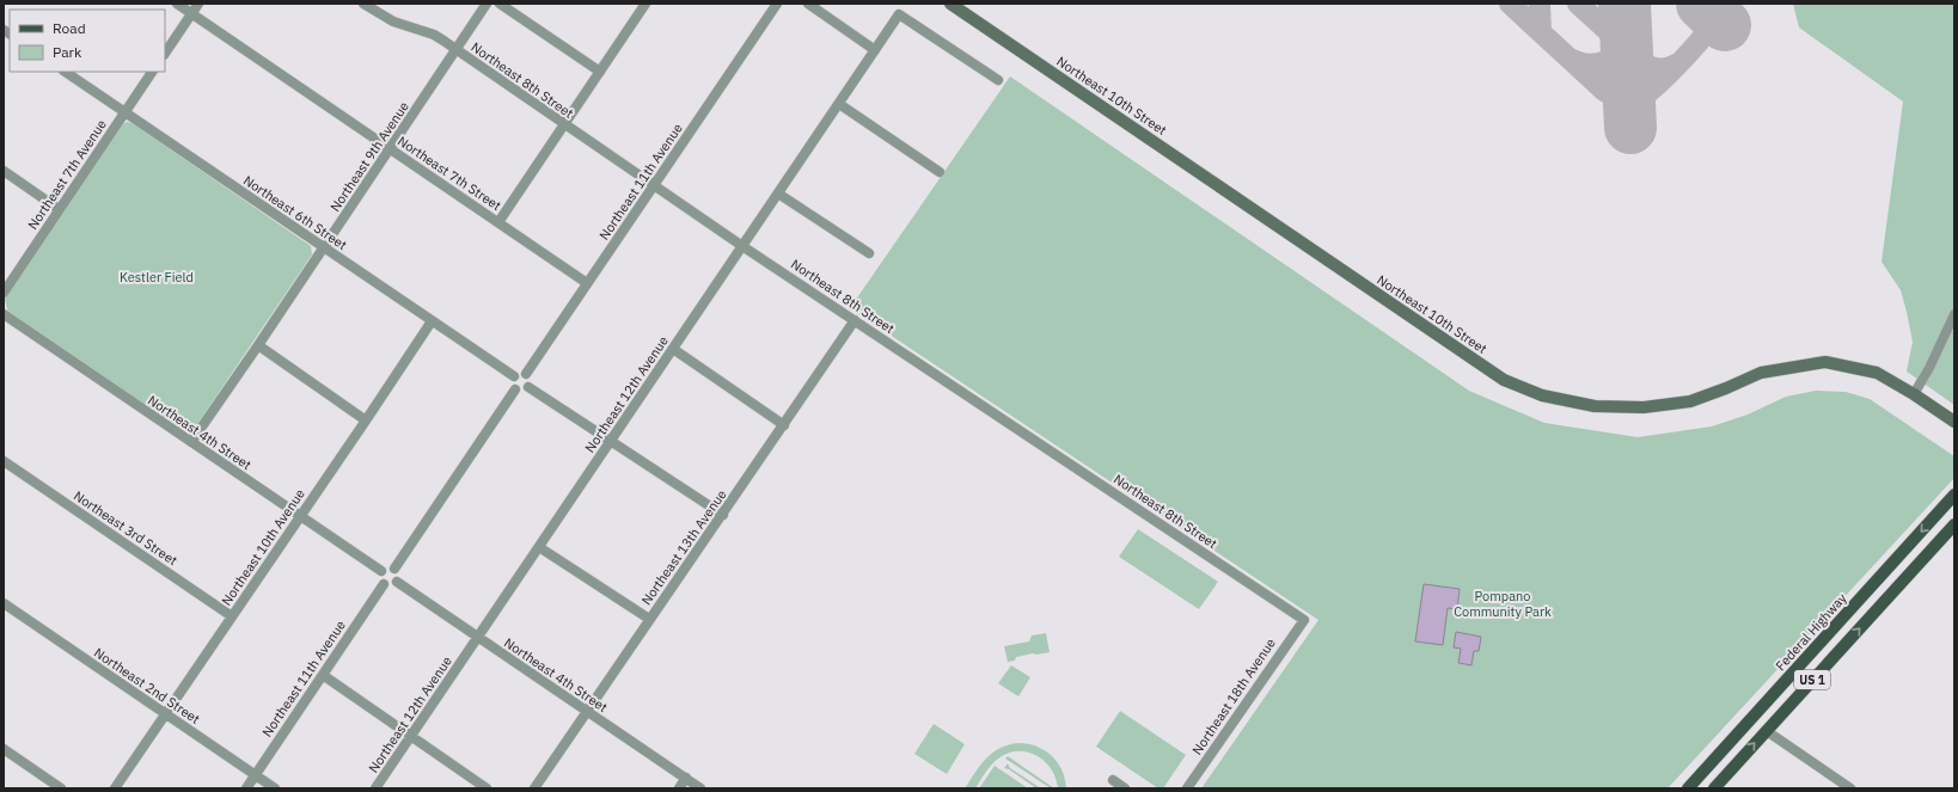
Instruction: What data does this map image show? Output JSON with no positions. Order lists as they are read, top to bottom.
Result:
{
  "streets": {
    "main road": ["Federal Highway", "US 1"],
    "street": [
      "Northeast 8th Street",
      "Northeast 10th Street",
      "Northeast 9th Avenue",
      "Northeast 7th Street",
      "Northeast 7th Avenue",
      "Northeast 11th Avenue",
      "Northeast 6th Street",
      "Northeast 12th Avenue",
      "Northeast 4th Street",
      "Northeast 3rd Street",
      "Northeast 10th Avenue",
      "Northeast 13th Avenue",
      "Northeast 2nd Street",
      "Northeast 18th Avenue"
    ]
  },
  "crossings": [
    ["Northeast 8th Street", "Northeast 9th Avenue"],
    ["Northeast 8th Street", "Northeast 11th Avenue"],
    ["Northeast 8th Street", "Northeast 12th Avenue"],
    ["Northeast 8th Street", "Northeast 13th Avenue"],
    ["Northeast 8th Street", "Northeast 18th Avenue"],
    ["Northeast 9th Avenue", "Northeast 7th Street"],
    ["Northeast 9th Avenue", "Northeast 6th Street"],
    ["Northeast 9th Avenue", "Northeast 4th Street"],
    ["Northeast 7th Street", "Northeast 11th Avenue"],
    ["Northeast 7th Avenue", "Northeast 6th Street"],
    ["Northeast 11th Avenue", "Northeast 6th Street"],
    ["Northeast 11th Avenue", "Northeast 4th Street"],
    ["Northeast 11th Avenue", "Northeast 2nd Street"],
    ["Northeast 6th Street", "Northeast 10th Avenue"],
    ["Northeast 12th Avenue", "Northeast 4th Street"],
    ["Northeast 4th Street", "Northeast 10th Avenue"],
    ["Northeast 4th Street", "Northeast 13th Avenue"],
    ["Northeast 3rd Street", "Northeast 10th Avenue"],
    ["Northeast 10th Avenue", "Northeast 2nd Street"]
  ],
  "parks": ["Kestler Field", "Pompano Community Park"],
  "legend": ["Road", "Park"]
}
